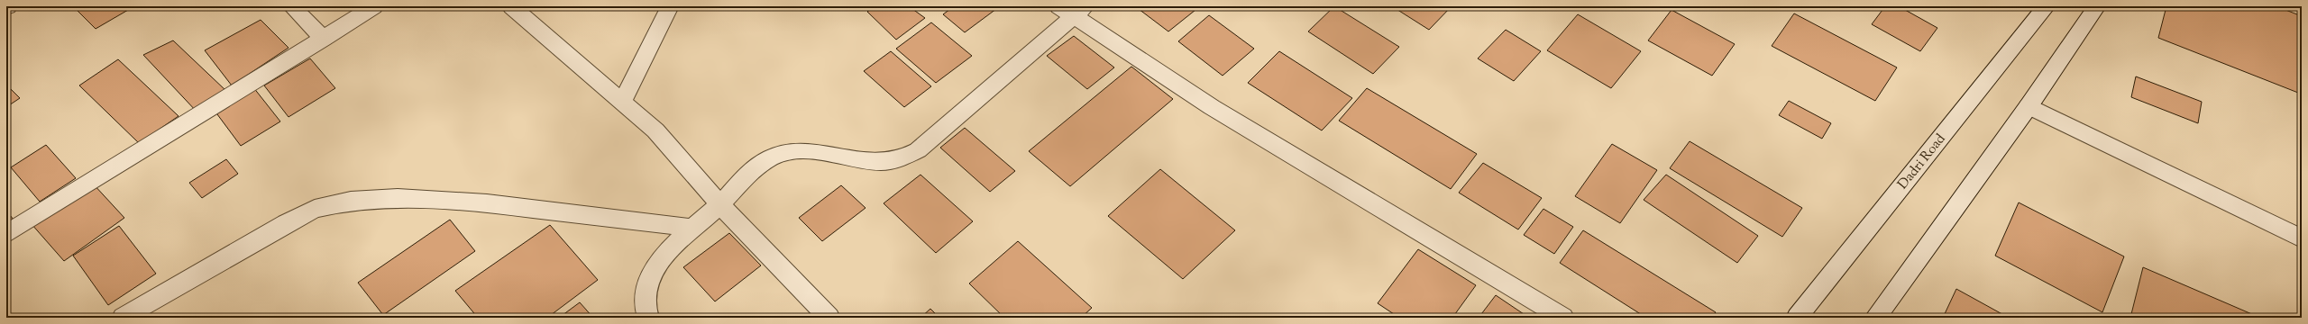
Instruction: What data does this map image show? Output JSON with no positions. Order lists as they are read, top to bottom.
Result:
{
  "streets": {
    "street": ["Dadri Road"]
  }
}
